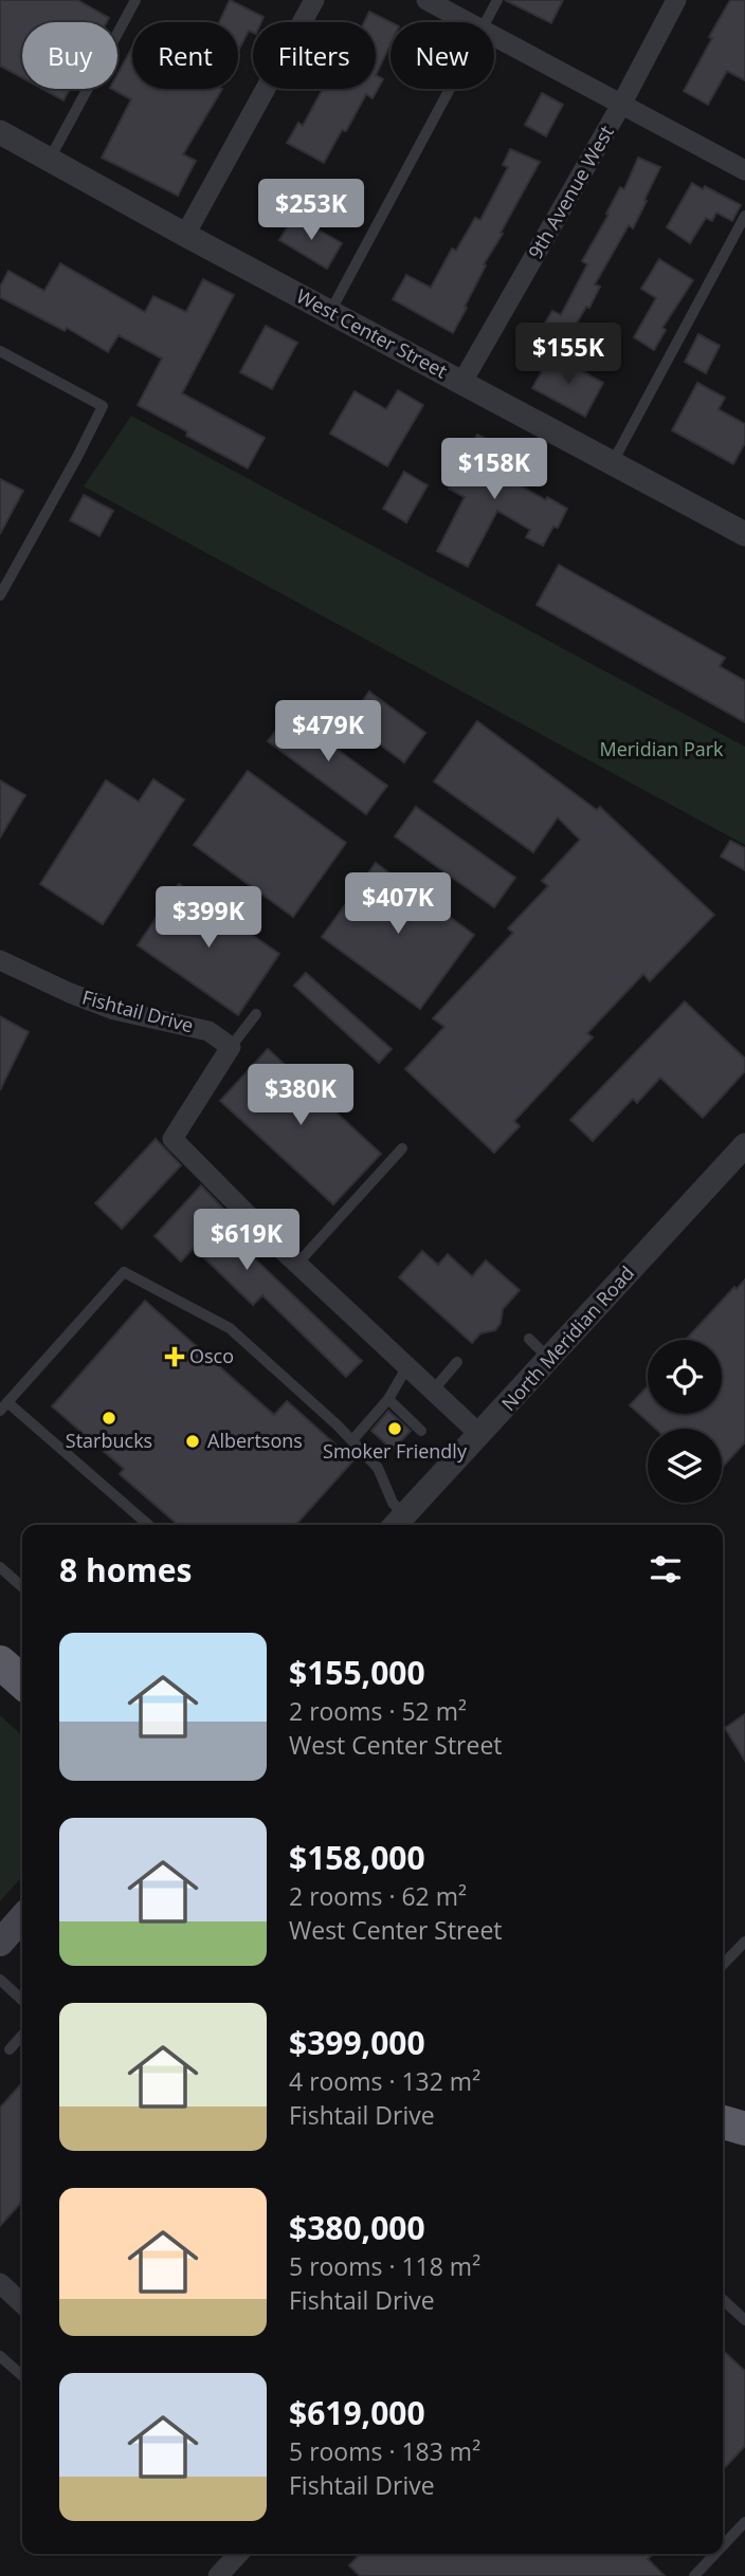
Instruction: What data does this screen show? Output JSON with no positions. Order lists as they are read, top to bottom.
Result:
{
  "streets": {
    "street": [
      "9th Avenue West",
      "West Center Street",
      "Fishtail Drive",
      "North Meridian Road"
    ]
  },
  "crossings": [
    ["9th Avenue West", "West Center Street"]
  ],
  "parks": ["Meridian Park"],
  "places": {
    "health": ["Osco"],
    "other": ["Starbucks", "Smoker Friendly", "Albertsons"]
  },
  "page": {
    "chip": [
      "Buy",
      "Rent",
      "Filters",
      "New"
    ],
    "price": [
      "$253K",
      "$155K",
      "$158K",
      "$479K",
      "$407K",
      "$399K",
      "$380K",
      "$619K"
    ],
    "heading": "8 homes",
    "list": [
      {
        "name": "$155,000",
        "note": "2 rooms · 52 m² · West Center Street"
      },
      {
        "name": "$158,000",
        "note": "2 rooms · 62 m² · West Center Street"
      },
      {
        "name": "$399,000",
        "note": "4 rooms · 132 m² · Fishtail Drive"
      },
      {
        "name": "$380,000",
        "note": "5 rooms · 118 m² · Fishtail Drive"
      },
      {
        "name": "$619,000",
        "note": "5 rooms · 183 m² · Fishtail Drive"
      }
    ]
  }
}
